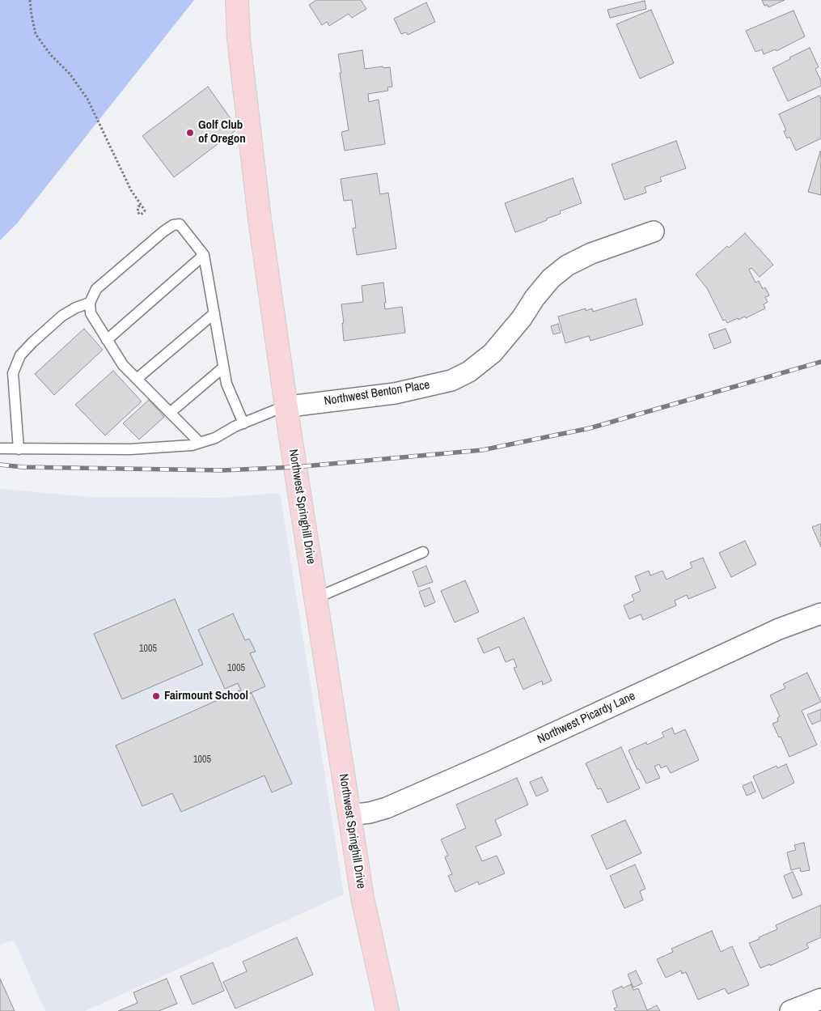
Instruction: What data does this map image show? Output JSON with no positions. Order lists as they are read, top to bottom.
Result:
{
  "streets": {
    "main road": ["Northwest Springhill Drive"],
    "street": ["Northwest Benton Place", "Northwest Picardy Lane"]
  },
  "crossings": [
    ["Northwest Benton Place", "Northwest Springhill Drive"],
    ["Northwest Springhill Drive", "Northwest Picardy Lane"]
  ],
  "places": ["Golf Club of Oregon", "Fairmount School"],
  "house_numbers": ["1005", "1005", "1005"]
}
